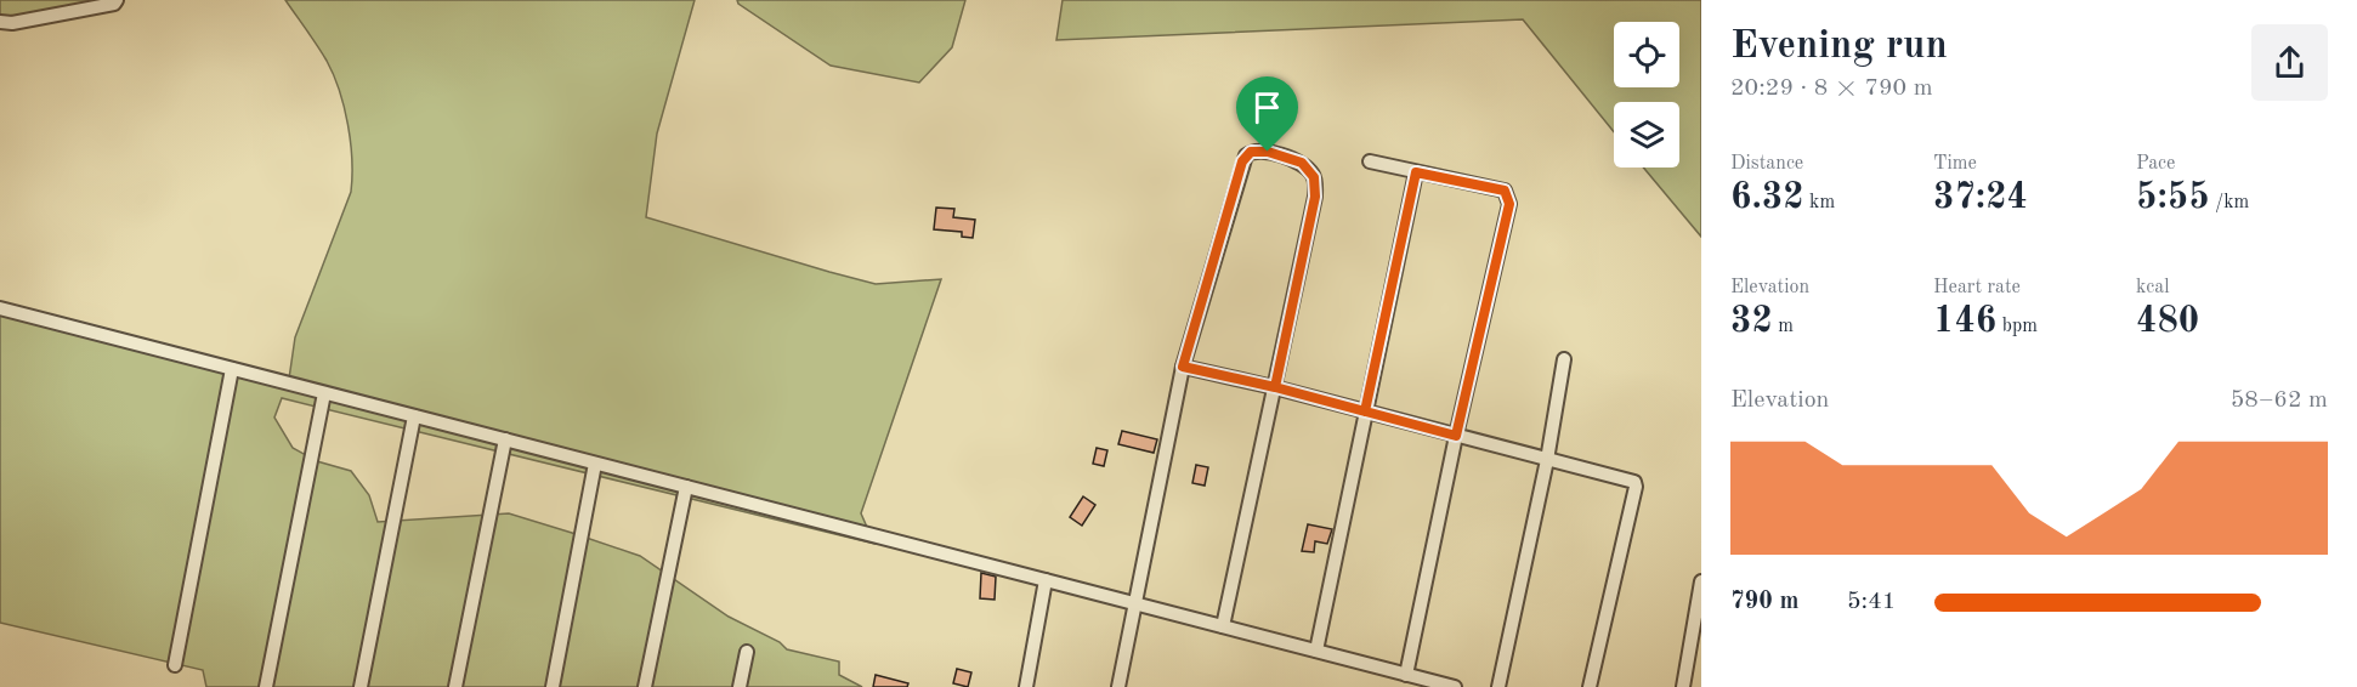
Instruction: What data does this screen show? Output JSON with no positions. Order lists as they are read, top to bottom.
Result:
{
  "page": {
    "heading": ["Evening run", "20:29 · 8 × 790 m"],
    "stats": [
      ["Distance", "6.32 km"],
      ["Time", "37:24"],
      ["Pace", "5:55 /km"],
      ["Elevation", "32 m"],
      ["Heart rate", "146 bpm"],
      ["kcal", "480"]
    ],
    "chart": ["Elevation", "58–62 m"],
    "list": [
      {
        "name": "790 m",
        "note": "5:41"
      }
    ]
  }
}
